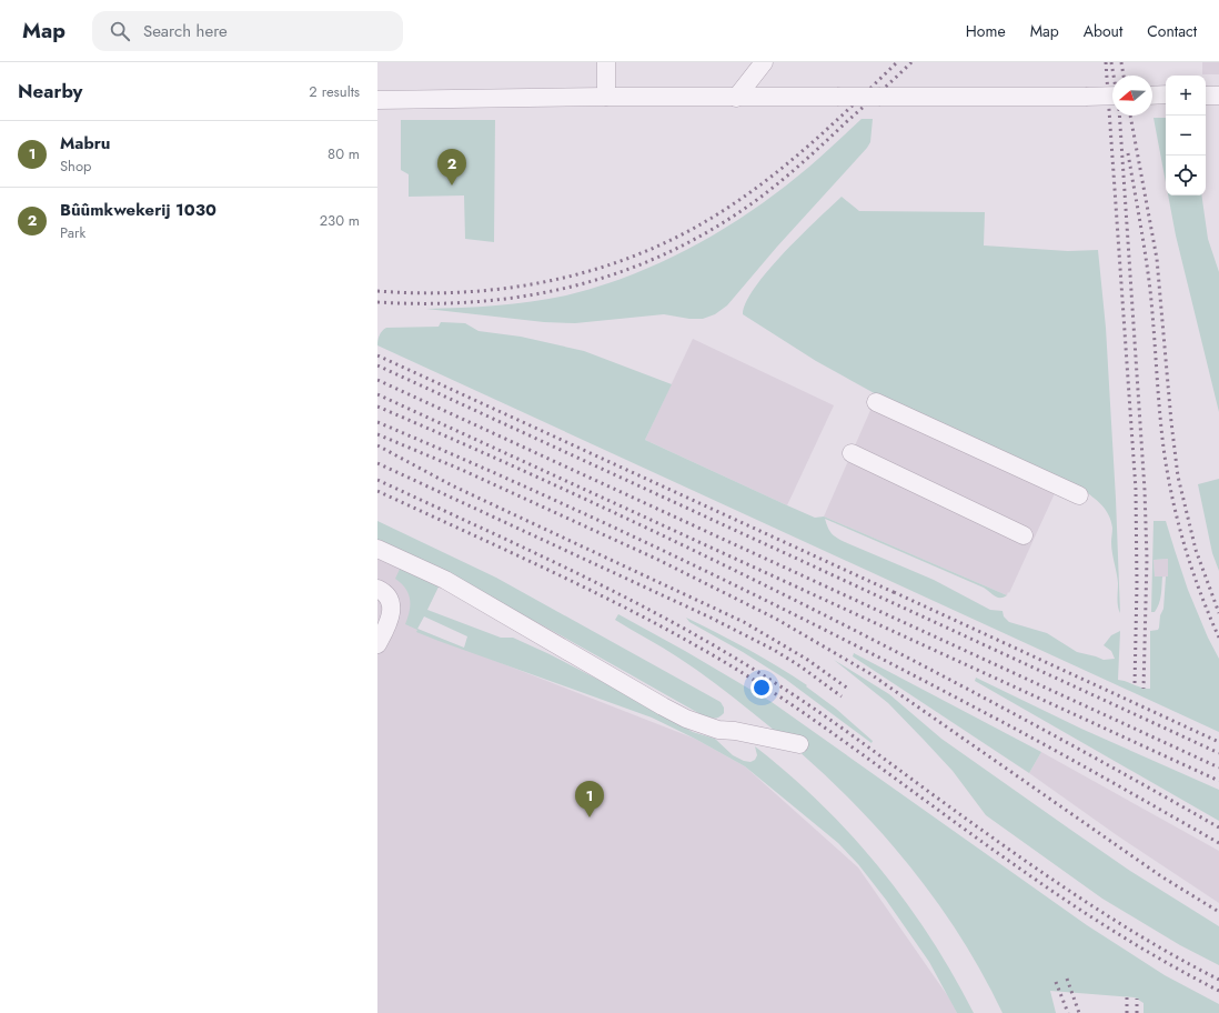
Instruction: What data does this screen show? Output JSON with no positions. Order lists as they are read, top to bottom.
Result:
{
  "north": "left",
  "page": {
    "header": "Map",
    "search": "Search here",
    "nav": [
      "Home",
      "Map",
      "About",
      "Contact"
    ],
    "heading": ["Nearby", "2 results"],
    "map_buttons": ["+", "−"],
    "list": [
      {
        "mark": "1",
        "name": "Mabru",
        "note": "Shop",
        "value": "80 m"
      },
      {
        "mark": "2",
        "name": "Bûûmkwekerij 1030",
        "note": "Park",
        "value": "230 m"
      }
    ],
    "pins": ["2", "1"]
  }
}
